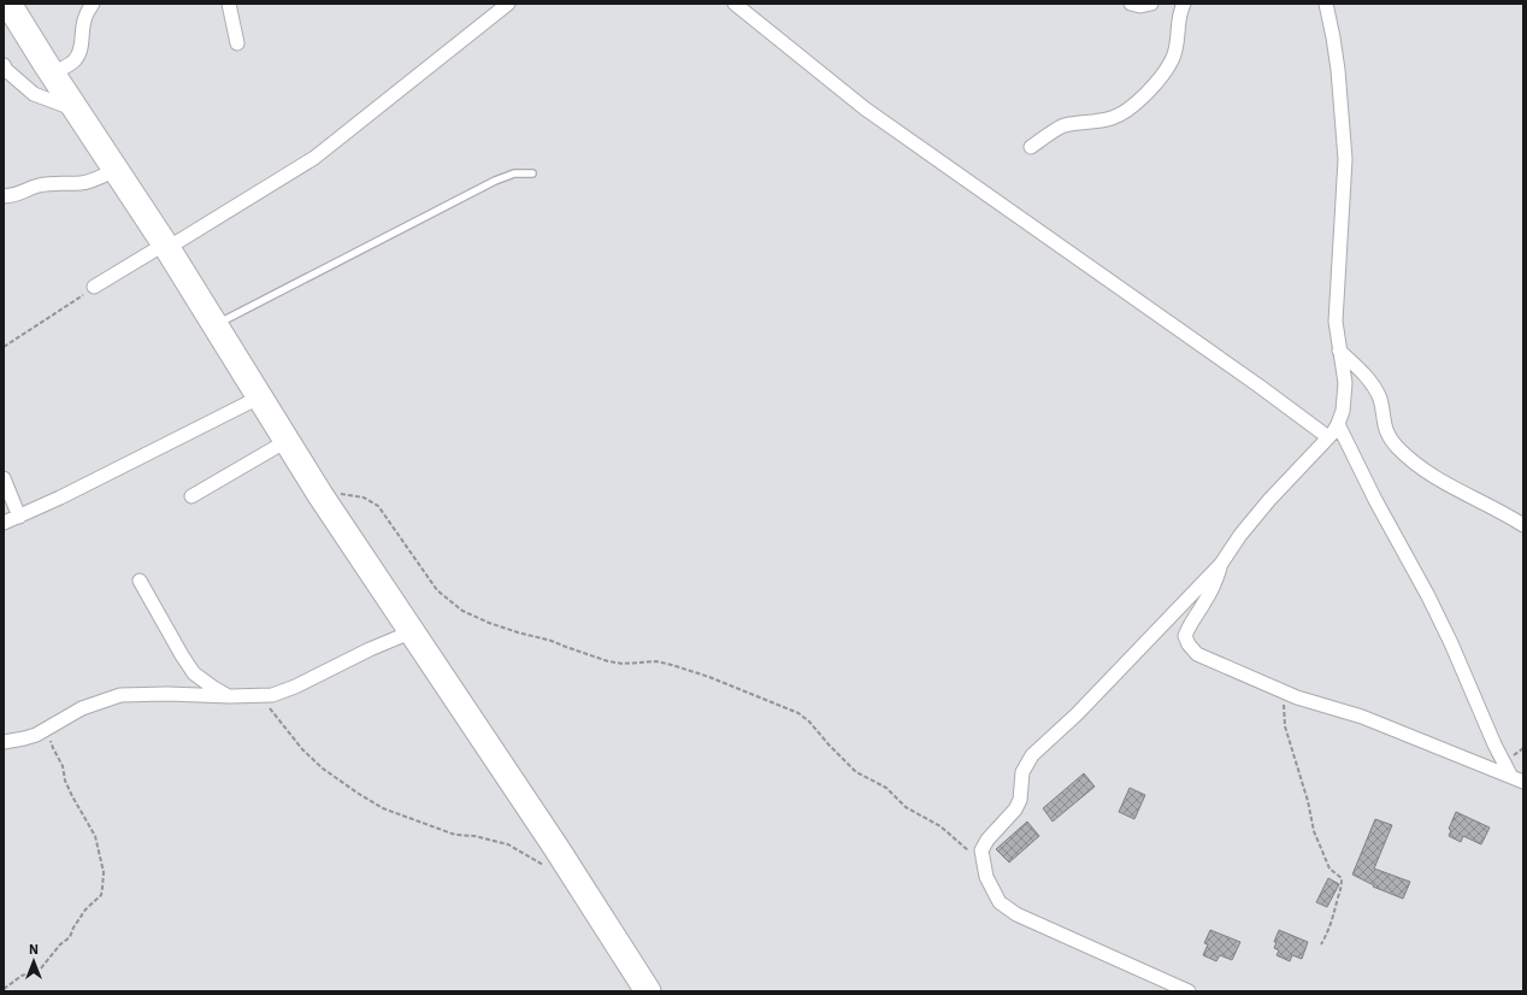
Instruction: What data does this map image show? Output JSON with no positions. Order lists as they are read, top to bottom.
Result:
{
  "north": "top"
}
